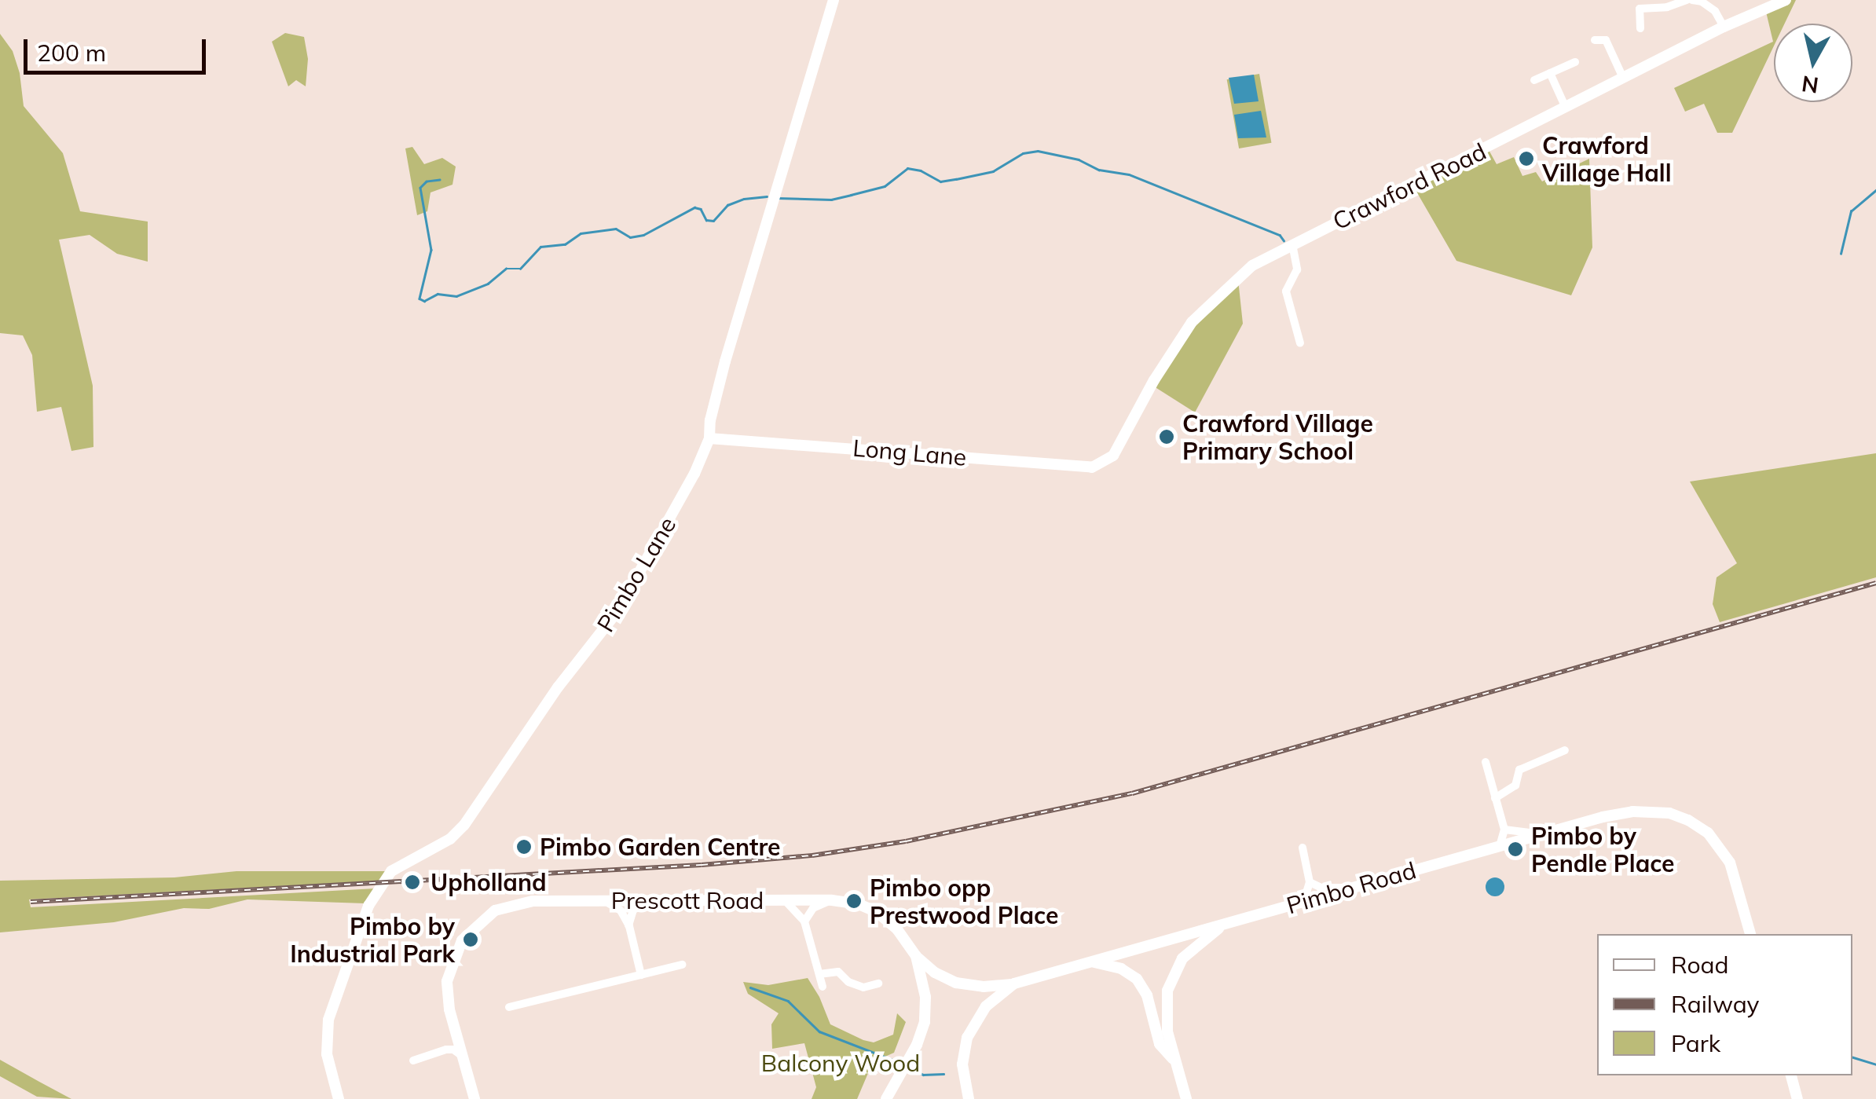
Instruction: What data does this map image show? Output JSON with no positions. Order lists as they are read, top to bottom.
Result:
{
  "streets": {
    "street": [
      "Crawford Road",
      "Long Lane",
      "Pimbo Lane",
      "Pimbo Road",
      "Prescott Road"
    ]
  },
  "crossings": [
    ["Crawford Road", "Long Lane"],
    ["Long Lane", "Pimbo Lane"]
  ],
  "parks": ["Balcony Wood"],
  "places": [
    "Crawford Village Hall",
    "Crawford Village Primary School",
    "Pimbo Garden Centre",
    "Pimbo by Pendle Place",
    "Upholland",
    "Pimbo opp Prestwood Place",
    "Pimbo by Industrial Park"
  ],
  "legend": ["Road", "Railway", "Park"],
  "scale_bar": "200 m",
  "north": "bottom"
}
